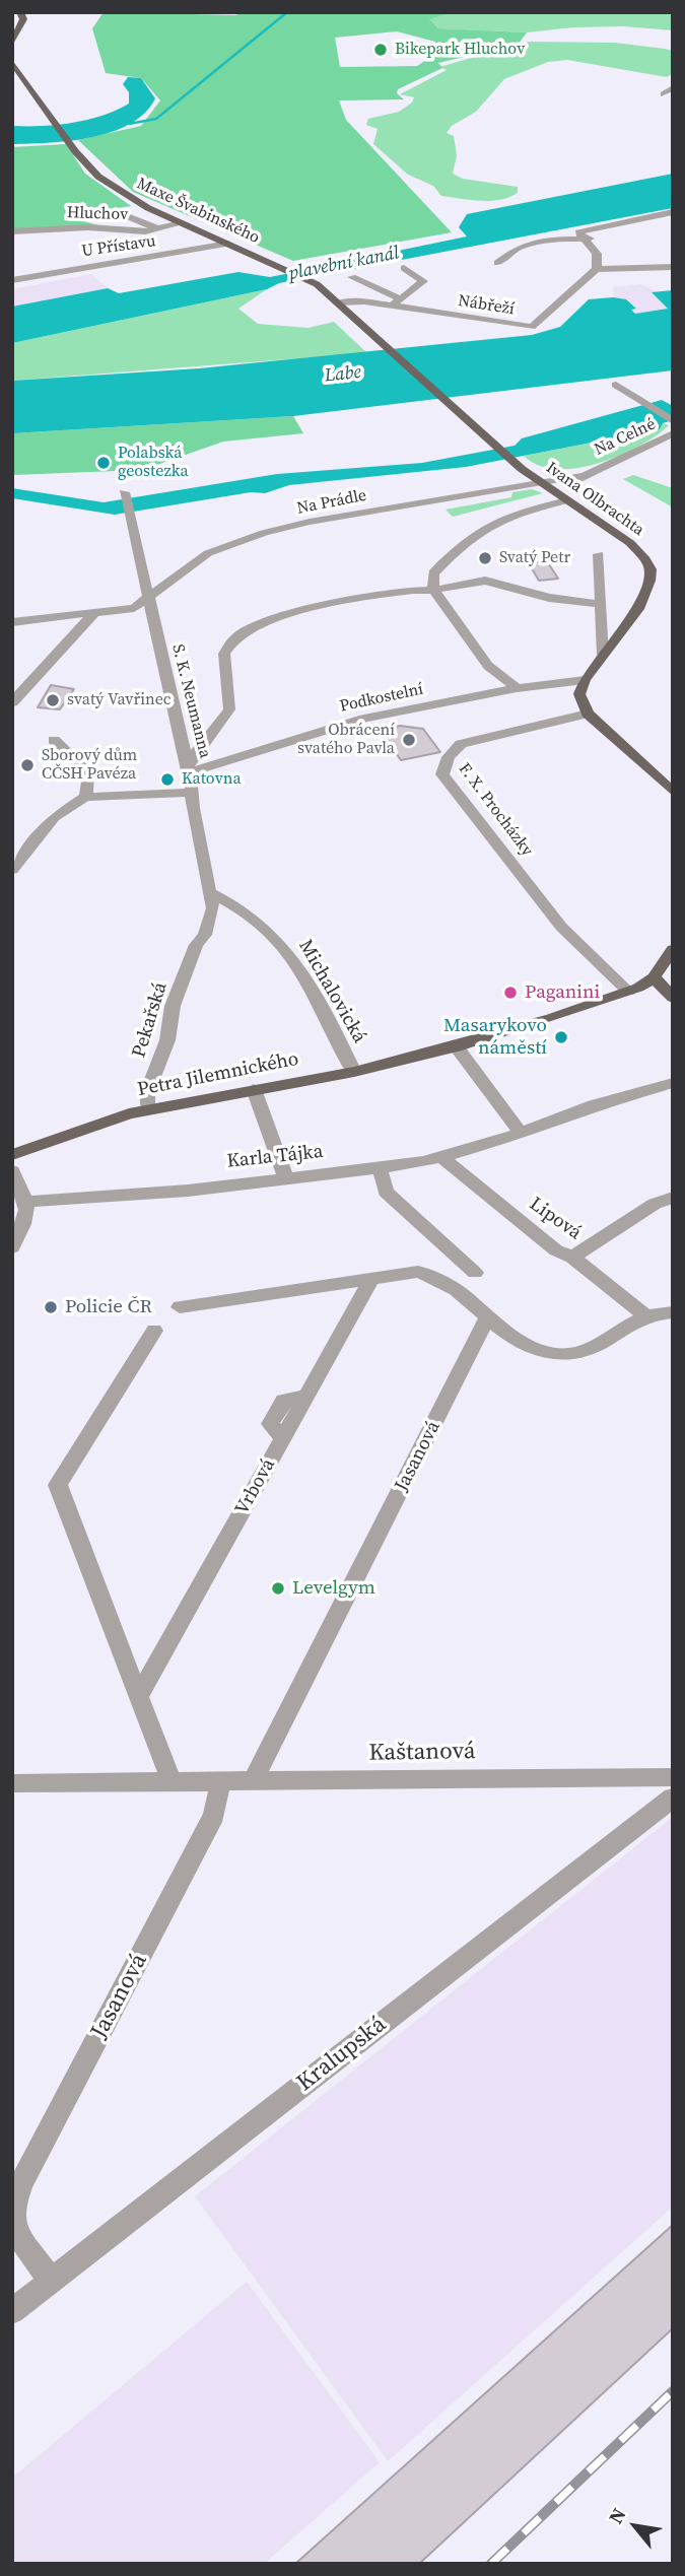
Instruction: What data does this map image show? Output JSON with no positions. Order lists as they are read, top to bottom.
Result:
{
  "streets": {
    "main road": ["Maxe Švabinského", "Ivana Olbrachta", "Petra Jilemnického"],
    "street": [
      "Hluchov",
      "U Přístavu",
      "Nábřeží",
      "Na Celné",
      "Na Prádle",
      "Podkostelní",
      "S. K. Neumanna",
      "F. X. Procházky",
      "Michalovická",
      "Pekařská",
      "Karla Tájka",
      "Lipová",
      "Jasanová",
      "Vrbová",
      "Kaštanová",
      "Kralupská"
    ]
  },
  "crossings": [
    ["Maxe Švabinského", "Hluchov"],
    ["Maxe Švabinského", "U Přístavu"],
    ["Maxe Švabinského", "Nábřeží"],
    ["Maxe Švabinského", "Ivana Olbrachta"],
    ["Na Celné", "Ivana Olbrachta"],
    ["Na Celné", "Na Prádle"],
    ["Ivana Olbrachta", "Na Prádle"],
    ["Ivana Olbrachta", "Podkostelní"],
    ["Na Prádle", "S. K. Neumanna"],
    ["Podkostelní", "S. K. Neumanna"],
    ["S. K. Neumanna", "Michalovická"],
    ["S. K. Neumanna", "Pekařská"],
    ["Michalovická", "Pekařská"],
    ["Michalovická", "Petra Jilemnického"],
    ["Pekařská", "Petra Jilemnického"],
    ["Karla Tájka", "Lipová"],
    ["Jasanová", "Kaštanová"]
  ],
  "water": ["plavební kanál", "Labe"],
  "places": [
    "Bikepark Hluchov",
    "Polabská geostezka",
    "Svatý Petr",
    "svatý Vavřinec",
    "Obrácení svatého Pavla",
    "Sborový dům CČSH Pavéza",
    "Katovna",
    "Paganini",
    "Masarykovo náměstí",
    "Policie ČR",
    "Levelgym"
  ],
  "north": "top left"
}
